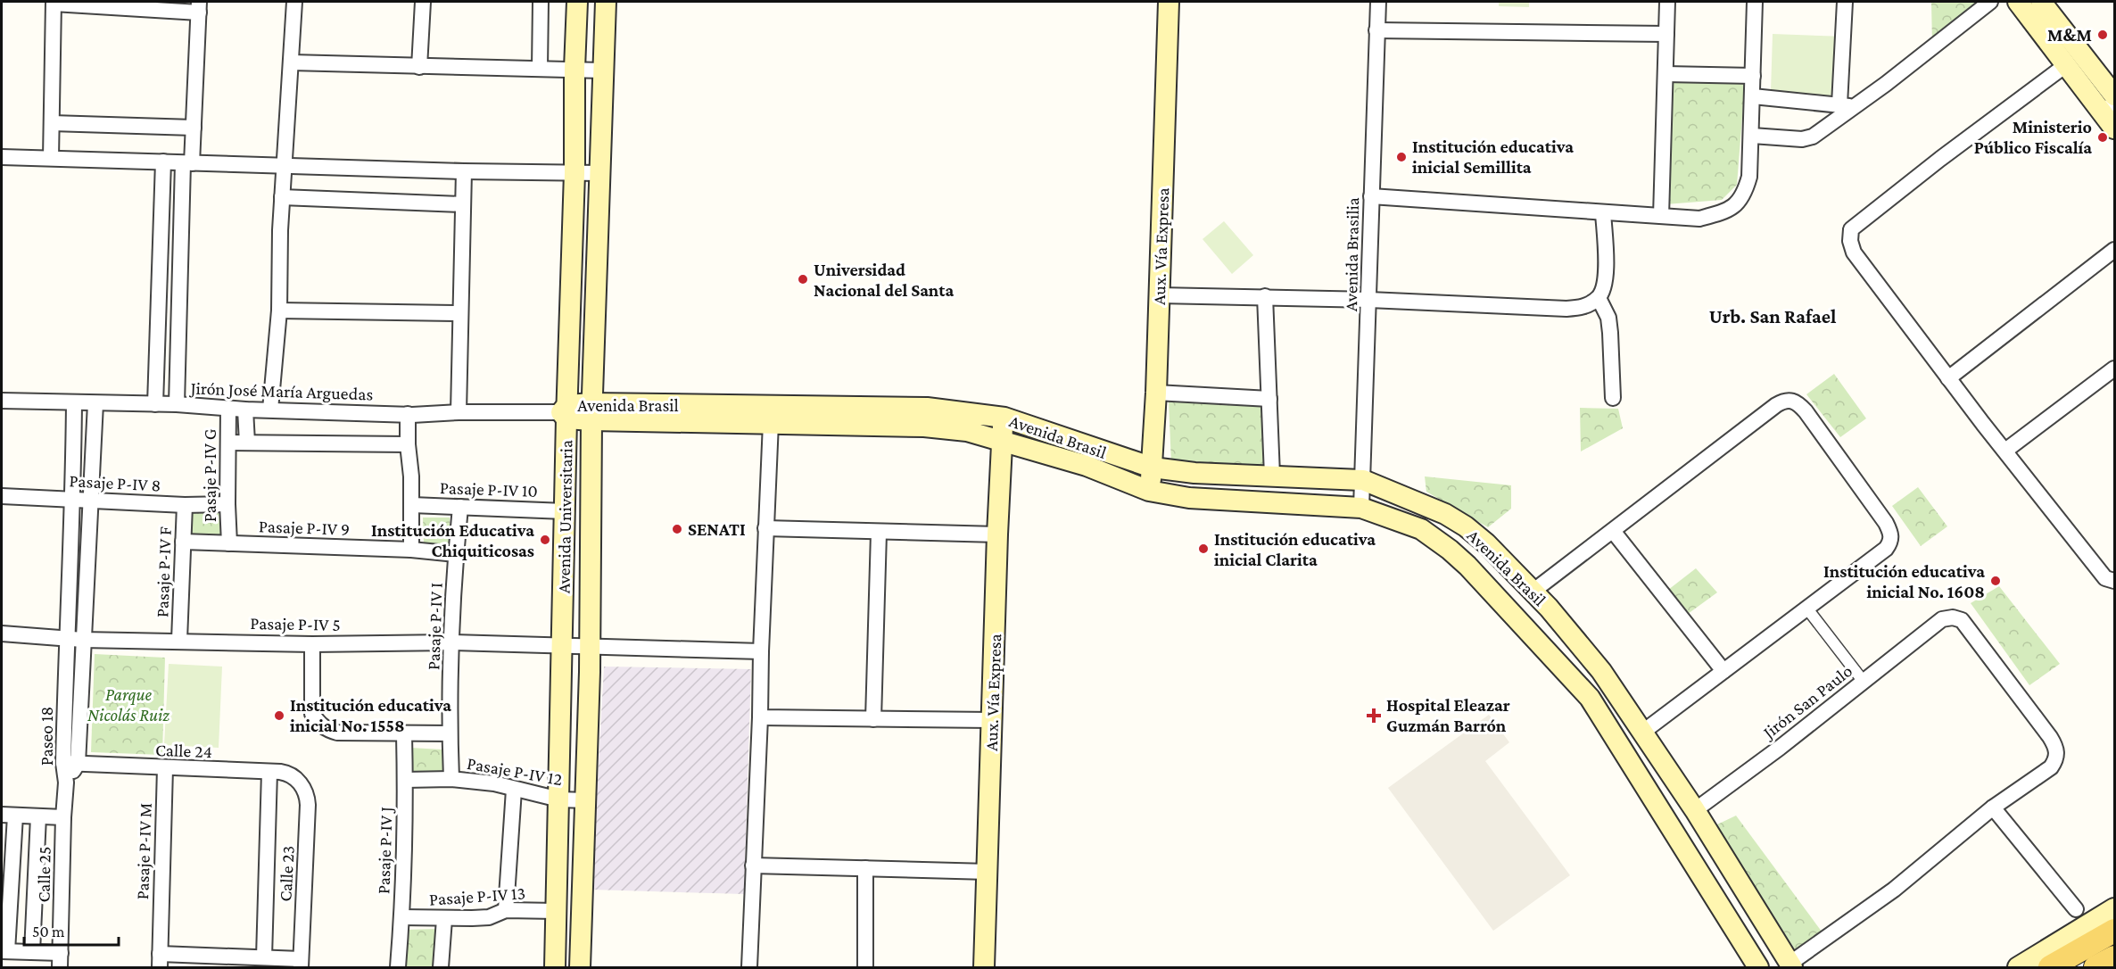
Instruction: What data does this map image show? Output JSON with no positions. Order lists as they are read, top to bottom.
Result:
{
  "streets": {
    "main road": ["Aux. Vía Expresa", "Avenida Brasil", "Avenida Universitaria"],
    "street": [
      "Avenida Brasilia",
      "Jirón José María Arguedas",
      "Pasaje P-IV G",
      "Pasaje P-IV 8",
      "Pasaje P-IV 10",
      "Pasaje P-IV 9",
      "Pasaje P-IV F",
      "Pasaje P-IV 5",
      "Pasaje P-IV I",
      "Jirón San Paulo",
      "Paseo 18",
      "Calle 24",
      "Pasaje P-IV 12",
      "Pasaje P-IV J",
      "Pasaje P-IV M",
      "Calle 23",
      "Calle 25",
      "Pasaje P-IV 13"
    ]
  },
  "crossings": [
    ["Aux. Vía Expresa", "Avenida Brasil"],
    ["Avenida Brasilia", "Avenida Brasil"],
    ["Jirón José María Arguedas", "Avenida Brasil"],
    ["Jirón José María Arguedas", "Pasaje P-IV G"],
    ["Jirón José María Arguedas", "Avenida Universitaria"],
    ["Jirón José María Arguedas", "Paseo 18"],
    ["Avenida Brasil", "Avenida Universitaria"],
    ["Avenida Brasil", "Jirón San Paulo"],
    ["Pasaje P-IV G", "Pasaje P-IV 8"],
    ["Pasaje P-IV G", "Pasaje P-IV 9"],
    ["Pasaje P-IV 8", "Pasaje P-IV F"],
    ["Pasaje P-IV 8", "Paseo 18"],
    ["Pasaje P-IV 10", "Avenida Universitaria"],
    ["Pasaje P-IV 10", "Pasaje P-IV I"],
    ["Avenida Universitaria", "Pasaje P-IV 5"],
    ["Avenida Universitaria", "Pasaje P-IV 12"],
    ["Avenida Universitaria", "Pasaje P-IV 13"],
    ["Pasaje P-IV 9", "Pasaje P-IV F"],
    ["Pasaje P-IV 9", "Pasaje P-IV I"],
    ["Pasaje P-IV F", "Pasaje P-IV 5"],
    ["Pasaje P-IV 5", "Pasaje P-IV I"],
    ["Pasaje P-IV 5", "Paseo 18"],
    ["Pasaje P-IV I", "Pasaje P-IV 12"],
    ["Paseo 18", "Calle 24"],
    ["Paseo 18", "Calle 25"],
    ["Calle 24", "Pasaje P-IV M"],
    ["Calle 24", "Calle 23"],
    ["Pasaje P-IV 12", "Pasaje P-IV J"],
    ["Pasaje P-IV J", "Pasaje P-IV 13"]
  ],
  "districts": ["Urb. San Rafael"],
  "parks": ["Parque Nicolás Ruiz"],
  "places": {
    "other": [
      "M&M",
      "Ministerio Público Fiscalía",
      "Institución educativa inicial Semillita",
      "Universidad Nacional del Santa",
      "SENATI",
      "Institución Educativa Chiquiticosas",
      "Institución educativa inicial Clarita",
      "Institución educativa inicial No. 1608",
      "Institución educativa inicial No. 1558"
    ],
    "health": ["Hospital Eleazar Guzmán Barrón"]
  },
  "scale_bar": "50 m"
}
